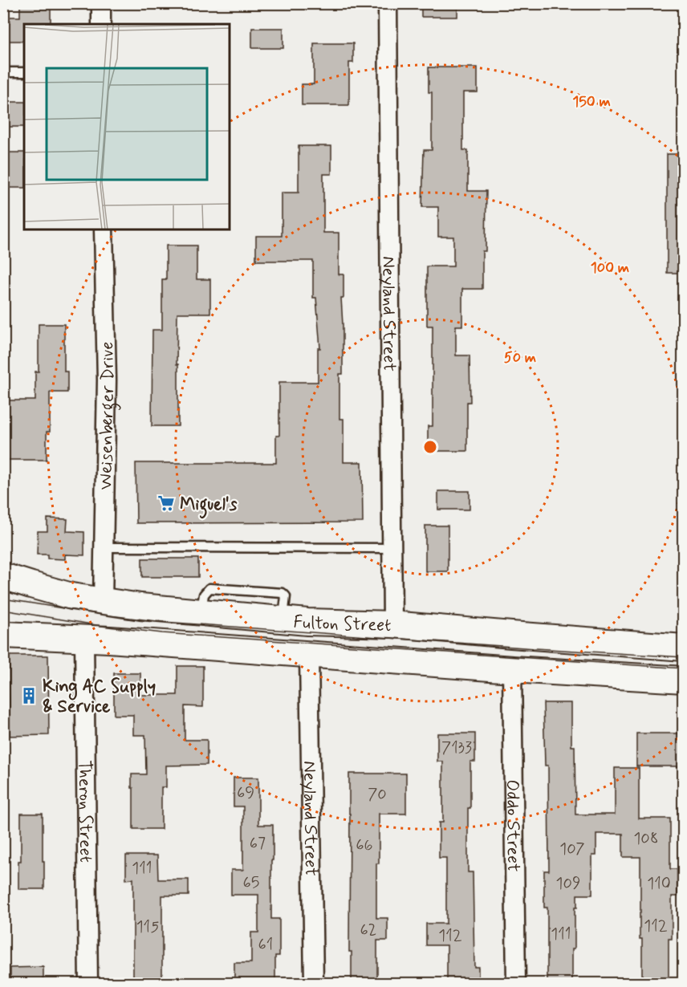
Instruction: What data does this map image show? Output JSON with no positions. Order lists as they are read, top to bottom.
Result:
{
  "streets": {
    "main road": ["Fulton Street"],
    "street": [
      "Neyland Street",
      "Weisenberger Drive",
      "Theron Street",
      "Oddo Street"
    ]
  },
  "crossings": [
    ["Neyland Street", "Fulton Street"],
    ["Weisenberger Drive", "Fulton Street"],
    ["Fulton Street", "Theron Street"],
    ["Fulton Street", "Oddo Street"]
  ],
  "places": {
    "supermarket": ["Miguel's"],
    "building": ["King AC Supply & Service"]
  },
  "house_numbers": [
    "7133",
    "69",
    "70",
    "108",
    "67",
    "66",
    "107",
    "111",
    "65",
    "109",
    "110",
    "112",
    "115",
    "62",
    "111",
    "112",
    "61"
  ],
  "rings": ["150 m", "100 m", "50 m"]
}
